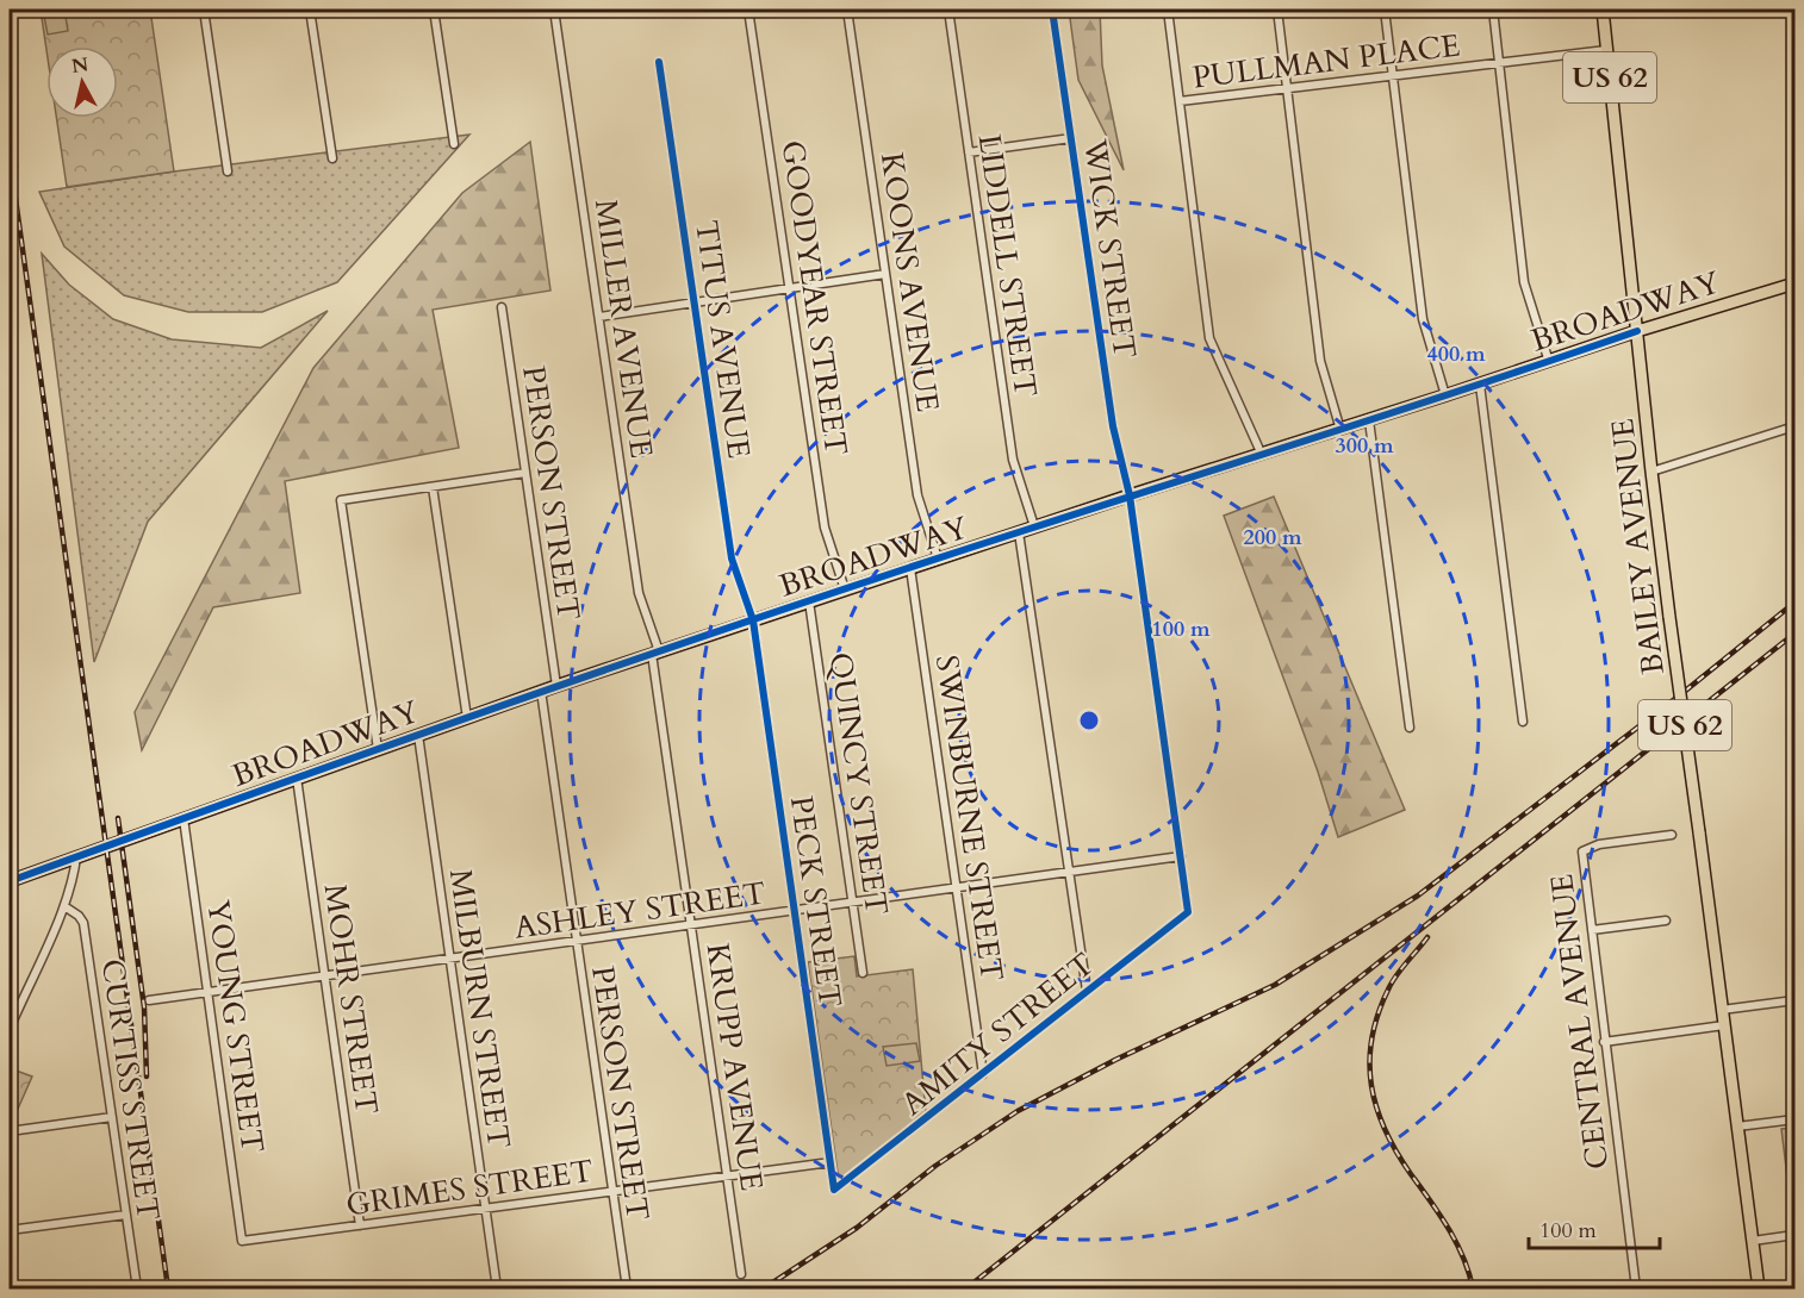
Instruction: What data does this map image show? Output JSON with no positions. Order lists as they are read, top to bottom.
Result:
{
  "streets": {
    "main road": ["US 62", "BROADWAY", "BAILEY AVENUE"],
    "street": [
      "PULLMAN PLACE",
      "WICK STREET",
      "LIDDELL STREET",
      "KOONS AVENUE",
      "GOODYEAR STREET",
      "MILLER AVENUE",
      "TITUS AVENUE",
      "PERSON STREET",
      "QUINCY STREET",
      "SWINBURNE STREET",
      "PECK STREET",
      "ASHLEY STREET",
      "MOHR STREET",
      "MILBURN STREET",
      "CENTRAL AVENUE",
      "YOUNG STREET",
      "AMITY STREET",
      "KRUPP AVENUE",
      "CURTISS STREET",
      "GRIMES STREET"
    ]
  },
  "crossings": [
    ["PULLMAN PLACE", "BAILEY AVENUE"],
    ["WICK STREET", "BROADWAY"],
    ["WICK STREET", "ASHLEY STREET"],
    ["WICK STREET", "AMITY STREET"],
    ["LIDDELL STREET", "BROADWAY"],
    ["KOONS AVENUE", "BROADWAY"],
    ["GOODYEAR STREET", "BROADWAY"],
    ["BROADWAY", "MILLER AVENUE"],
    ["BROADWAY", "TITUS AVENUE"],
    ["BROADWAY", "PERSON STREET"],
    ["BROADWAY", "BAILEY AVENUE"],
    ["BROADWAY", "QUINCY STREET"],
    ["BROADWAY", "SWINBURNE STREET"],
    ["BROADWAY", "PECK STREET"],
    ["BROADWAY", "MOHR STREET"],
    ["BROADWAY", "MILBURN STREET"],
    ["BROADWAY", "YOUNG STREET"],
    ["BROADWAY", "KRUPP AVENUE"],
    ["MILLER AVENUE", "KRUPP AVENUE"],
    ["TITUS AVENUE", "PECK STREET"],
    ["PERSON STREET", "ASHLEY STREET"],
    ["PERSON STREET", "GRIMES STREET"],
    ["QUINCY STREET", "ASHLEY STREET"],
    ["SWINBURNE STREET", "ASHLEY STREET"],
    ["SWINBURNE STREET", "AMITY STREET"],
    ["PECK STREET", "ASHLEY STREET"],
    ["PECK STREET", "AMITY STREET"],
    ["PECK STREET", "GRIMES STREET"],
    ["ASHLEY STREET", "MOHR STREET"],
    ["ASHLEY STREET", "MILBURN STREET"],
    ["ASHLEY STREET", "YOUNG STREET"],
    ["ASHLEY STREET", "KRUPP AVENUE"],
    ["MOHR STREET", "GRIMES STREET"],
    ["MILBURN STREET", "GRIMES STREET"],
    ["YOUNG STREET", "GRIMES STREET"],
    ["KRUPP AVENUE", "GRIMES STREET"]
  ],
  "scale_bar": "100 m",
  "north": "top",
  "rings": [
    "400 m",
    "300 m",
    "200 m",
    "100 m"
  ]
}
